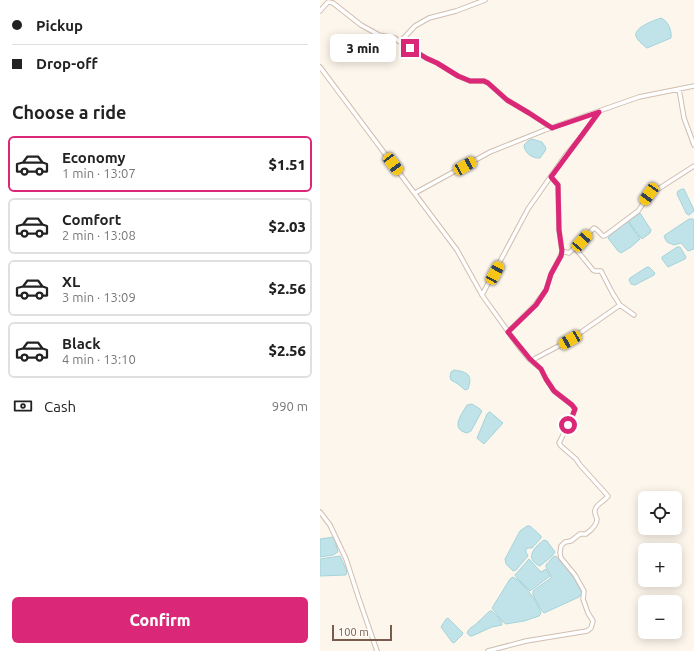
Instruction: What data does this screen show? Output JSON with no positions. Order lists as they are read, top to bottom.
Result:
{
  "scale_bar": "100 m",
  "page": {
    "banner": ["Pickup", "Drop-off"],
    "bubble": "3 min",
    "heading": "Choose a ride",
    "list": [
      {
        "name": "Economy",
        "note": "1 min · 13:07",
        "value": "$1.51"
      },
      {
        "name": "Comfort",
        "note": "2 min · 13:08",
        "value": "$2.03"
      },
      {
        "name": "XL",
        "note": "3 min · 13:09",
        "value": "$2.56"
      },
      {
        "name": "Black",
        "note": "4 min · 13:10",
        "value": "$2.56"
      }
    ],
    "pay": ["Cash", "990 m"],
    "map_buttons": ["+", "−"],
    "buttons": "Confirm",
    "scale": "100 m"
  }
}
